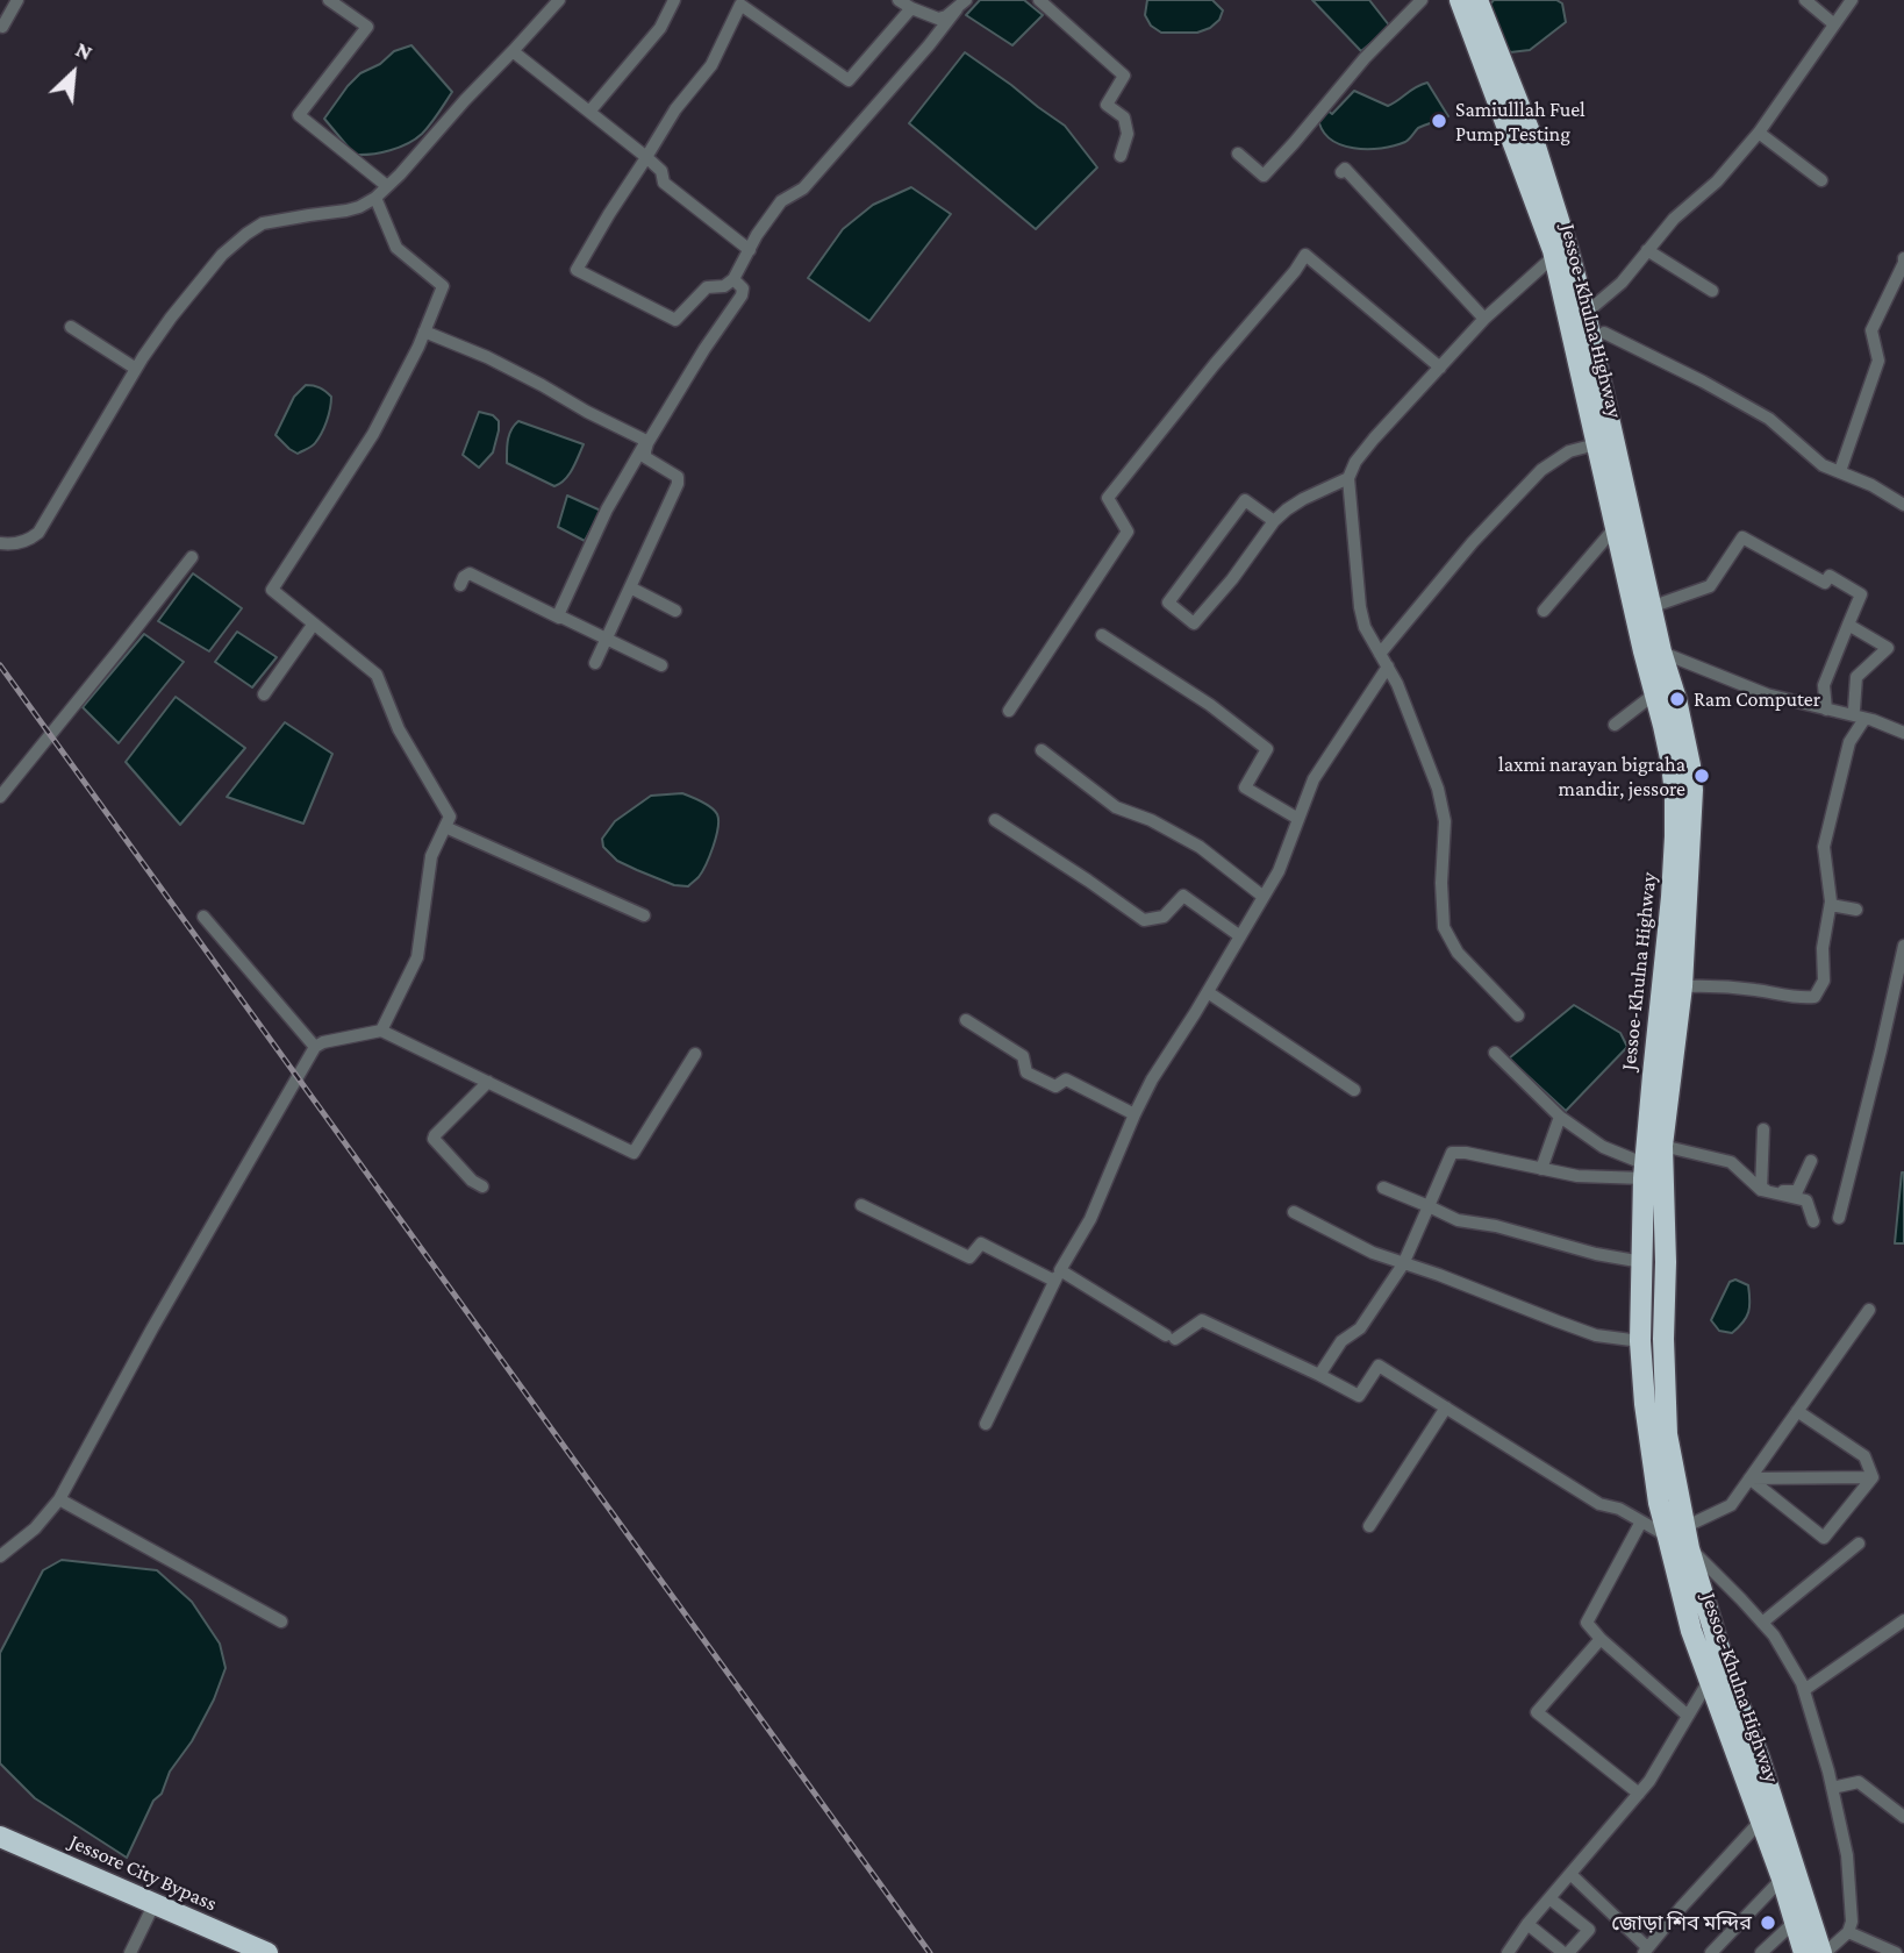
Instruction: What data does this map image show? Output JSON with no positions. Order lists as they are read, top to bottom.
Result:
{
  "streets": {
    "highway": ["Jessoe-Khulna Highway", "Jessore City Bypass"]
  },
  "places": [
    "Samiulllah Fuel Pump Testing",
    "Ram Computer",
    "laxmi narayan bigraha mandir, jessore",
    "জোড়া শিব মন্দির"
  ],
  "north": "top right"
}
